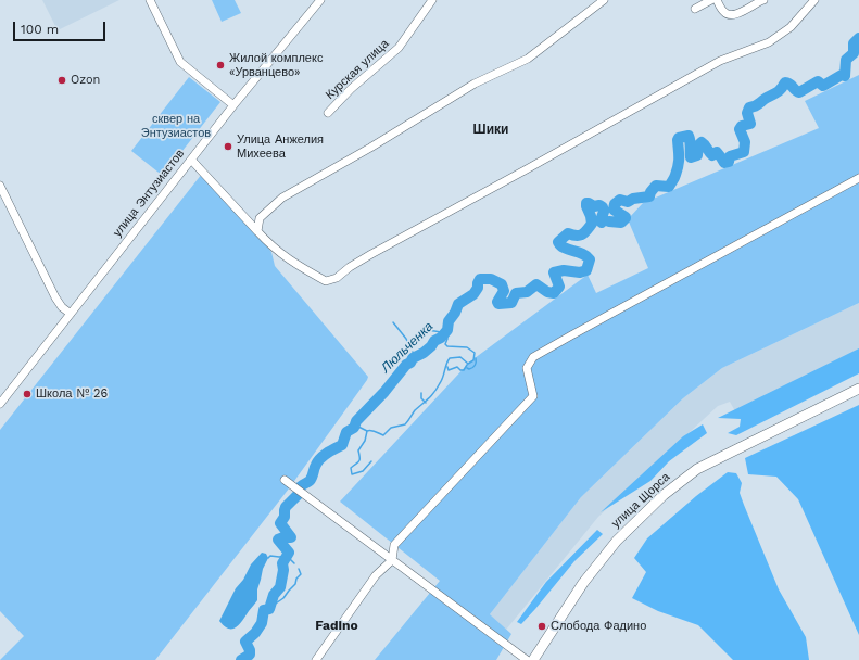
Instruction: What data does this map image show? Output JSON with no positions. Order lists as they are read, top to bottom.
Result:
{
  "streets": {
    "main road": ["улица Щорса"],
    "street": ["Курская улица", "улица Энтузиастов"]
  },
  "districts": ["Шики", "Fadino"],
  "water": ["Люльченка"],
  "parks": ["сквер на Энтузиастов"],
  "places": [
    "Жилой комплекс «Урванцево»",
    "Ozon",
    "Улица Анжелия Михеева",
    "Школа № 26",
    "Слобода Фадино"
  ],
  "scale_bar": "100 m"
}
